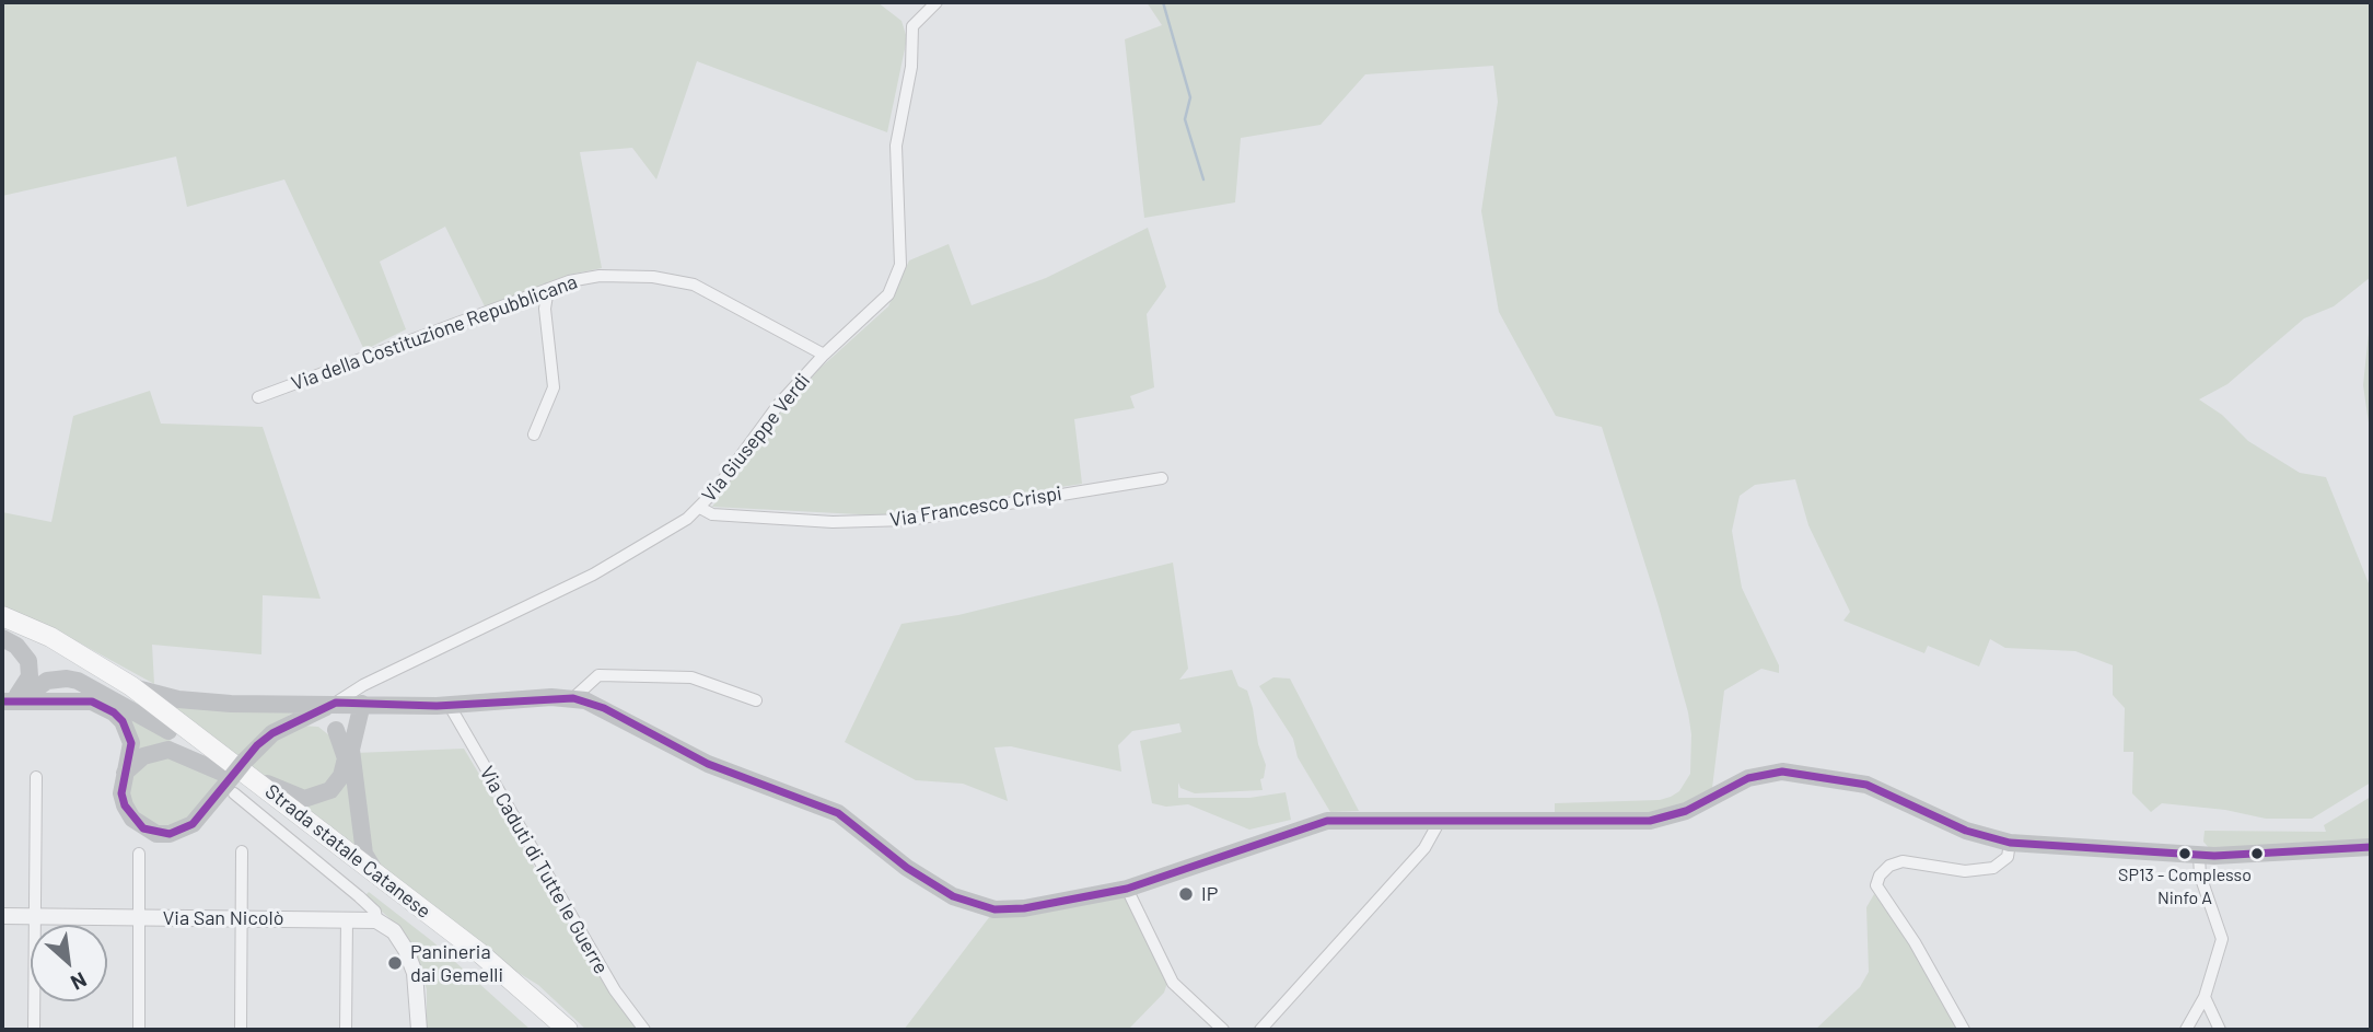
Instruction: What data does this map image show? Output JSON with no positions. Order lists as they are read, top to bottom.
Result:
{
  "streets": {
    "main road": ["Strada statale Catanese"],
    "street": [
      "Via della Costituzione Repubblicana",
      "Via Giuseppe Verdi",
      "Via Francesco Crispi",
      "Via Caduti di Tutte le Guerre",
      "Via San Nicolò"
    ]
  },
  "crossings": [
    ["Via della Costituzione Repubblicana", "Via Giuseppe Verdi"],
    ["Via Giuseppe Verdi", "Via Francesco Crispi"]
  ],
  "places": ["SP13 - Complesso Ninfo A", "IP", "Panineria dai Gemelli"],
  "north": "bottom right"
}
